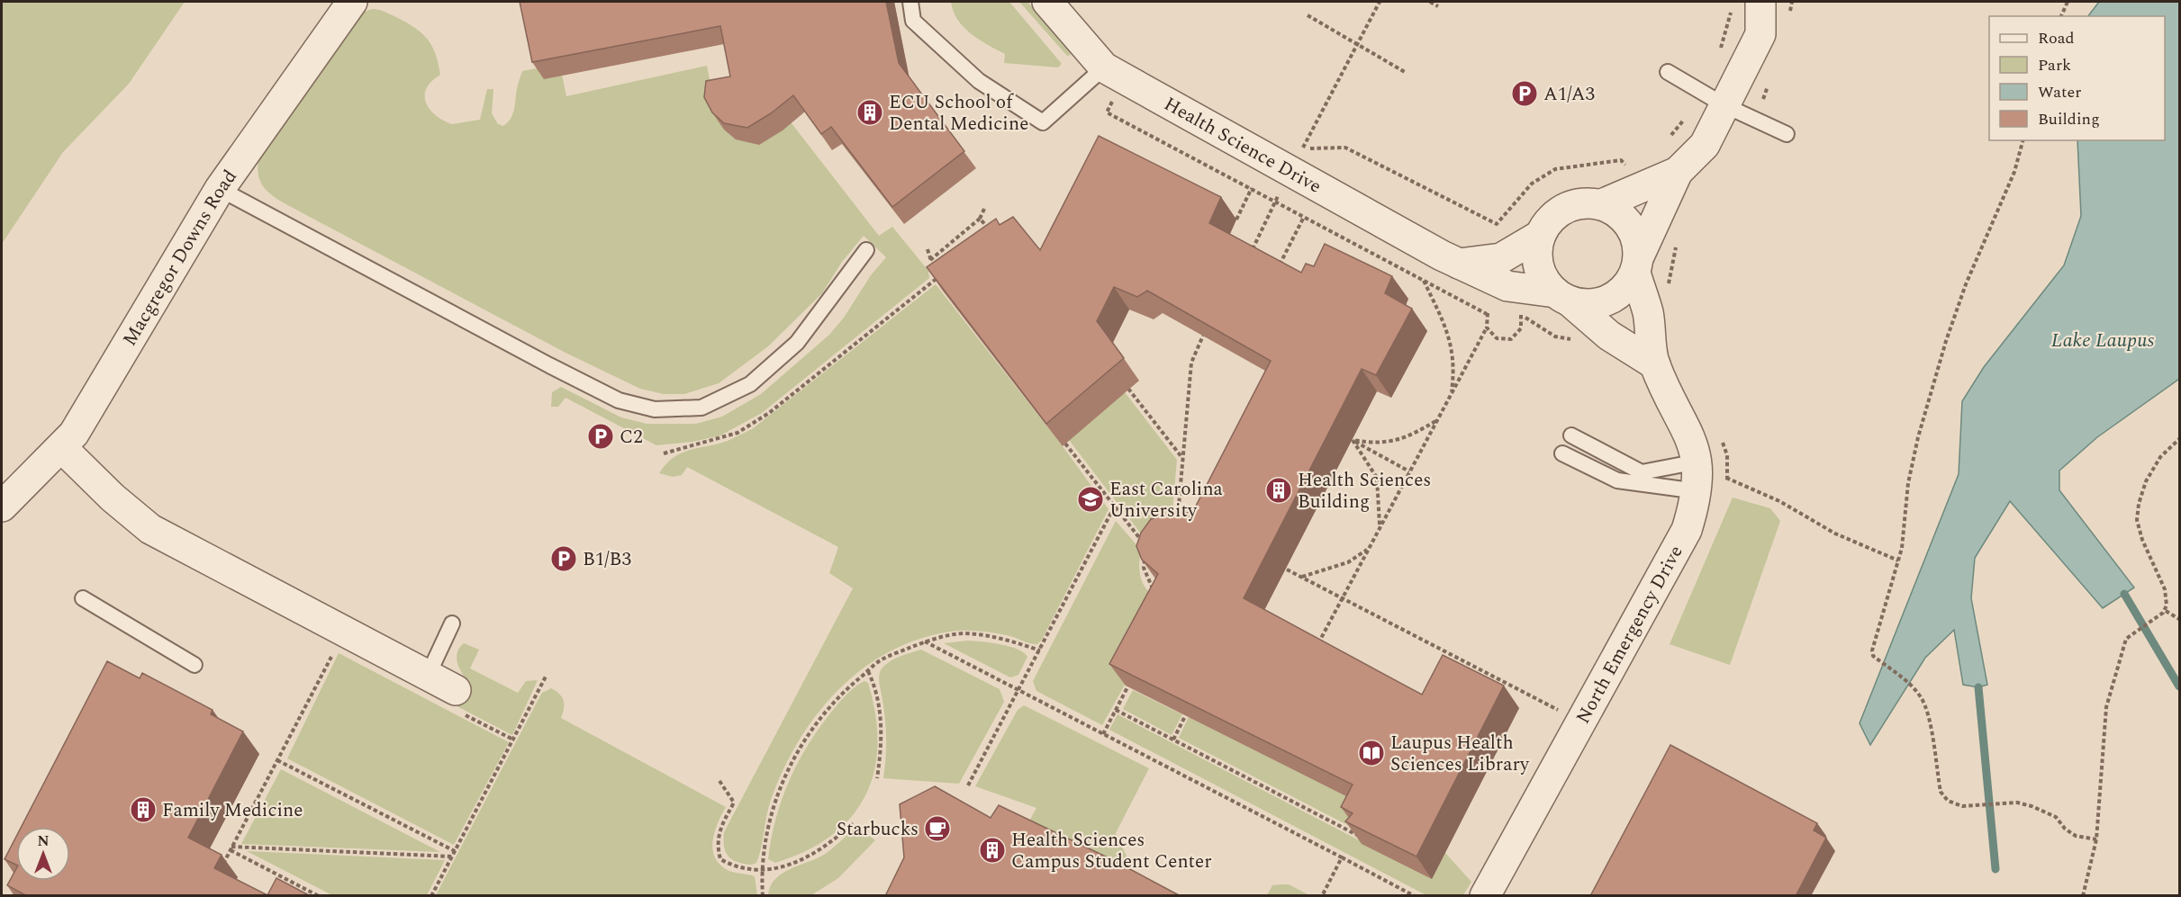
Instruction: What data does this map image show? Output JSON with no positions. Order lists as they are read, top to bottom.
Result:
{
  "streets": {
    "street": ["Health Science Drive", "Macgregor Downs Road", "North Emergency Drive"]
  },
  "crossings": [
    ["Health Science Drive", "North Emergency Drive"]
  ],
  "water": ["Lake Laupus"],
  "places": {
    "parking": ["A1/A3", "C2", "B1/B3"],
    "building": [
      "ECU School of Dental Medicine",
      "Health Sciences Building",
      "Family Medicine",
      "Health Sciences Campus Student Center"
    ],
    "school or university": ["East Carolina University"],
    "library": ["Laupus Health Sciences Library"],
    "cafe": ["Starbucks"]
  },
  "legend": [
    "Road",
    "Park",
    "Water",
    "Building"
  ],
  "north": "top"
}
